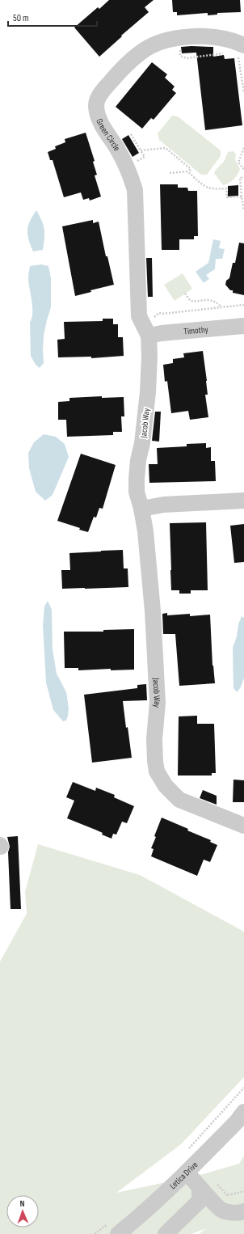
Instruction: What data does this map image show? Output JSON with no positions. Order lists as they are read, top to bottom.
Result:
{
  "streets": {
    "street": [
      "Green Circle",
      "Timothy",
      "Jacob Way",
      "Letica Drive"
    ]
  },
  "crossings": [
    ["Green Circle", "Timothy"],
    ["Green Circle", "Jacob Way"],
    ["Timothy", "Jacob Way"]
  ],
  "scale_bar": "50 m",
  "north": "top"
}
